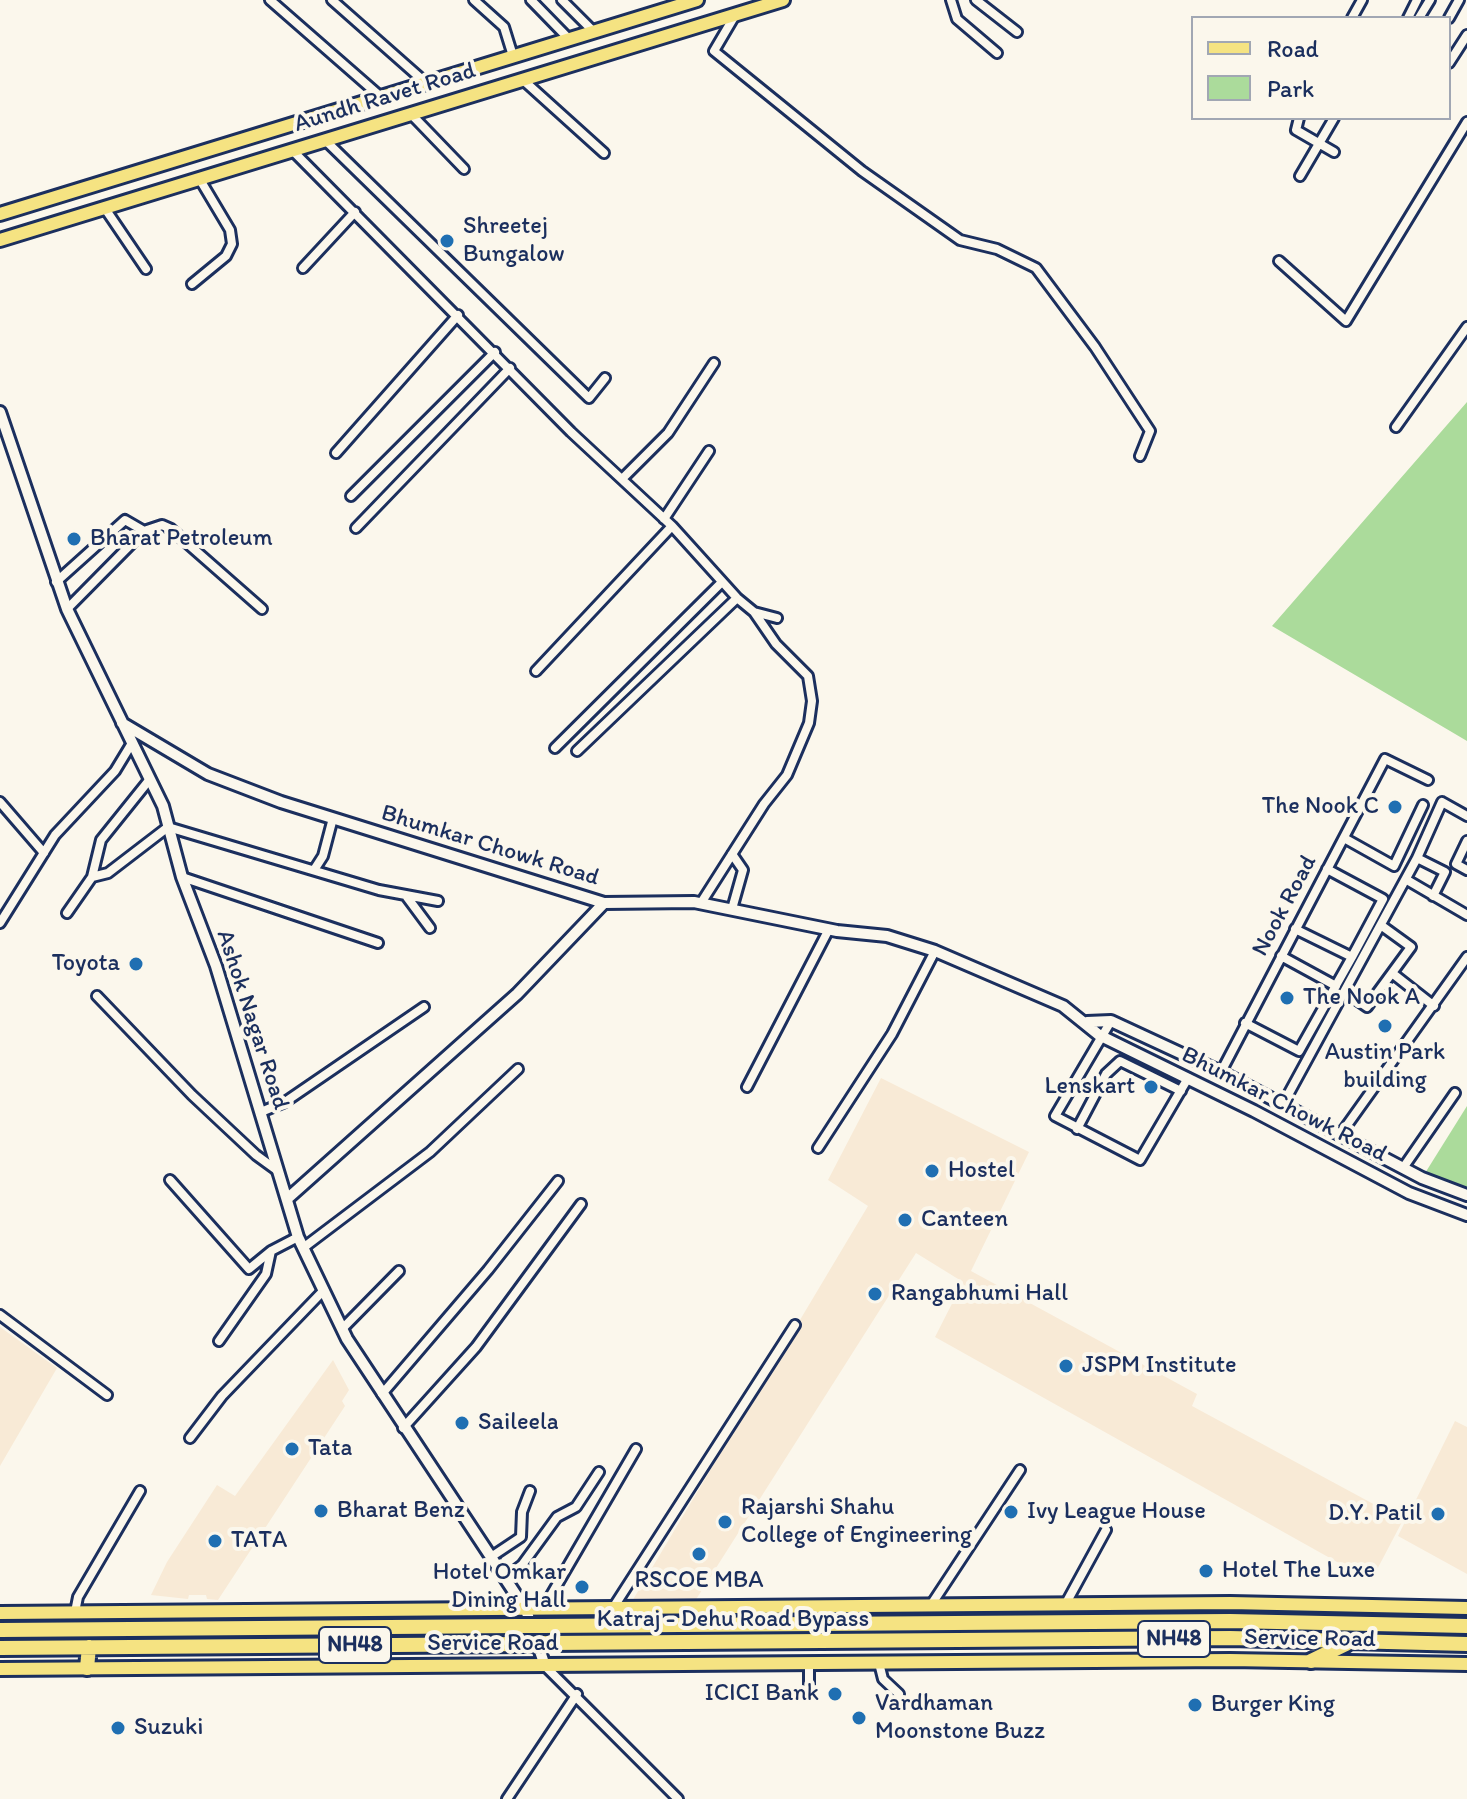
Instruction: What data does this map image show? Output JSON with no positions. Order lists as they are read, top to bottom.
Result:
{
  "streets": {
    "highway": ["Katraj - Dehu Road Bypass", "NH48"],
    "main road": ["Aundh Ravet Road", "Service Road"],
    "street": ["Bhumkar Chowk Road", "Nook Road", "Ashok Nagar Road"]
  },
  "crossings": [
    ["Bhumkar Chowk Road", "Nook Road"],
    ["Bhumkar Chowk Road", "Ashok Nagar Road"],
    ["Ashok Nagar Road", "Service Road"]
  ],
  "places": [
    "Shreetej Bungalow",
    "Bharat Petroleum",
    "The Nook C",
    "Toyota",
    "The Nook A",
    "Austin Park building",
    "Lenskart",
    "Hostel",
    "Canteen",
    "Rangabhumi Hall",
    "JSPM Institute",
    "Saileela",
    "Tata",
    "Bharat Benz",
    "Ivy League House",
    "D.Y. Patil",
    "Rajarshi Shahu College of Engineering",
    "TATA",
    "RSCOE MBA",
    "Hotel The Luxe",
    "Hotel Omkar Dining Hall",
    "ICICI Bank",
    "Burger King",
    "Vardhaman Moonstone Buzz",
    "Suzuki"
  ],
  "legend": ["Road", "Park"]
}
